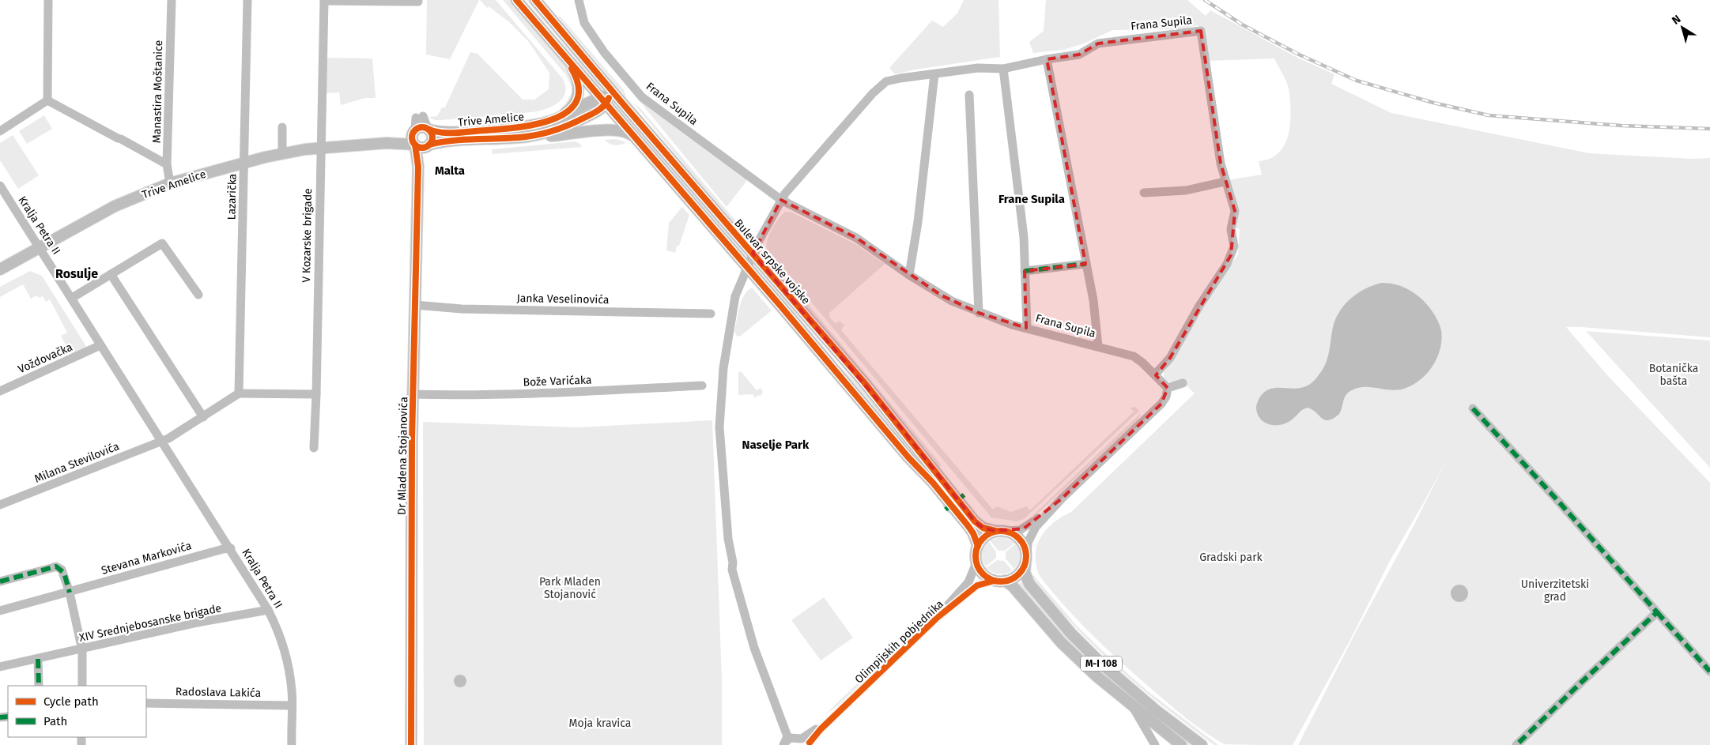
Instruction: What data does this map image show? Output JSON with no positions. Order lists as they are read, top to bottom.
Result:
{
  "streets": {
    "main road": [
      "Trive Amelice",
      "Bulevar srpske vojske",
      "Dr Mladena Stojanovića",
      "M-I 108"
    ],
    "street": [
      "Frana Supila",
      "Manastira Moštanice",
      "Lazarička",
      "Kralja Petra II",
      "V Kozarske brigade",
      "Janka Veselinovića",
      "Voždovačka",
      "Bože Varićaka",
      "Milana Stevilovića",
      "Stevana Markovića",
      "XIV Srednjebosanske brigade",
      "Olimpijskih pobjednika",
      "Radoslava Lakića"
    ]
  },
  "crossings": [
    ["Frana Supila", "Bulevar srpske vojske"],
    ["Frana Supila", "Olimpijskih pobjednika"],
    ["Manastira Moštanice", "Trive Amelice"],
    ["Trive Amelice", "Lazarička"],
    ["Trive Amelice", "Kralja Petra II"],
    ["Trive Amelice", "V Kozarske brigade"],
    ["Trive Amelice", "Bulevar srpske vojske"],
    ["Trive Amelice", "Dr Mladena Stojanovića"],
    ["Kralja Petra II", "Voždovačka"],
    ["Kralja Petra II", "Milana Stevilovića"],
    ["Kralja Petra II", "Stevana Markovića"],
    ["Kralja Petra II", "XIV Srednjebosanske brigade"],
    ["Kralja Petra II", "Radoslava Lakića"],
    ["Bulevar srpske vojske", "Olimpijskih pobjednika"],
    ["Bulevar srpske vojske", "M-I 108"],
    ["Janka Veselinovića", "Dr Mladena Stojanovića"],
    ["Bože Varićaka", "Dr Mladena Stojanovića"],
    ["Olimpijskih pobjednika", "M-I 108"]
  ],
  "districts": [
    "Malta",
    "Frane Supila",
    "Rosulje",
    "Naselje Park"
  ],
  "parks": [
    "Botanička bašta",
    "Gradski park",
    "Park Mladen Stojanović",
    "Univerzitetski grad",
    "Moja kravica"
  ],
  "legend": ["Cycle path", "Path"],
  "north": "top left"
}
